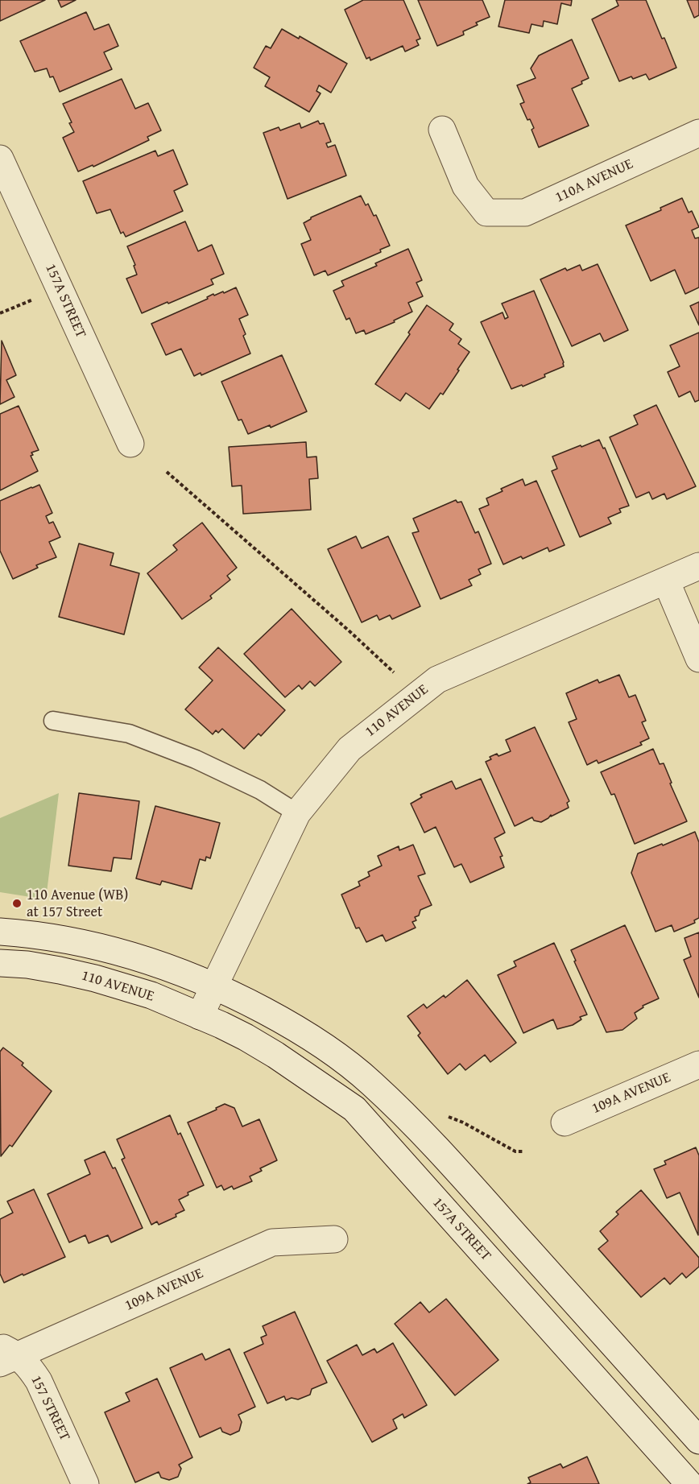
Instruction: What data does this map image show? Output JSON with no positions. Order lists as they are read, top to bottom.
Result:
{
  "streets": {
    "street": [
      "110A AVENUE",
      "157A STREET",
      "110 AVENUE",
      "109A AVENUE",
      "157 STREET"
    ]
  },
  "crossings": [
    ["157A STREET", "110 AVENUE"],
    ["109A AVENUE", "157 STREET"]
  ],
  "places": ["110 Avenue (WB) at 157 Street"]
}
